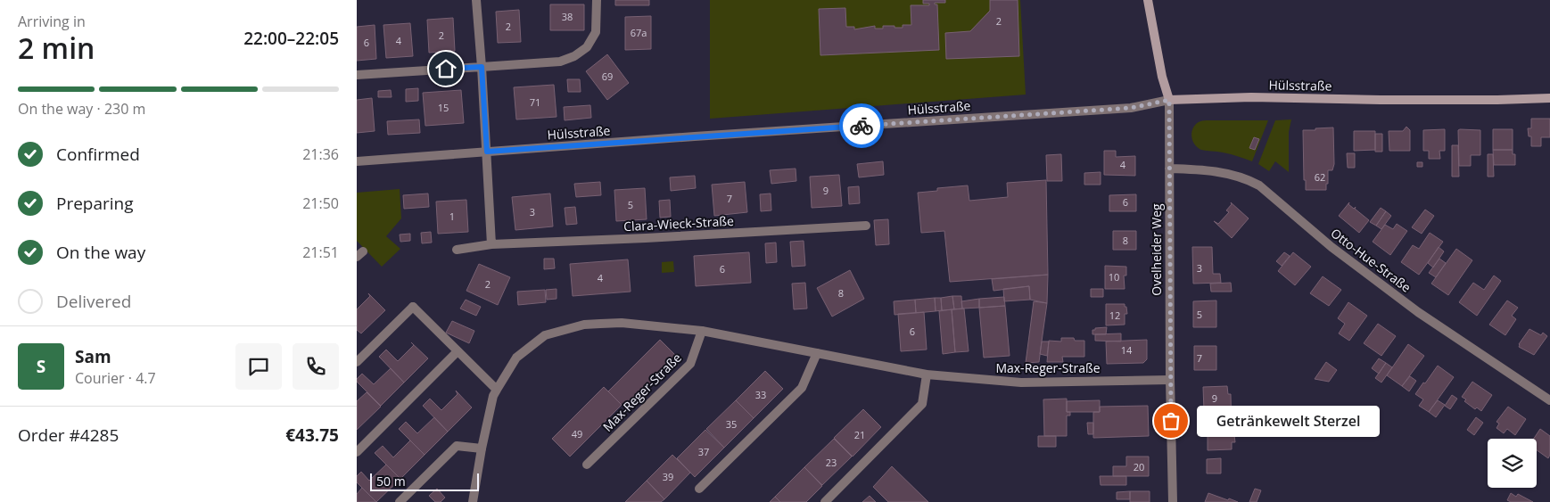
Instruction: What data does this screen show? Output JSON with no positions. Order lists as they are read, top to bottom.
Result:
{
  "streets": {
    "main road": ["Hülsstraße", "Ovelheider Weg"],
    "street": ["Clara-Wieck-Straße", "Otto-Hue-Straße", "Max-Reger-Straße"]
  },
  "crossings": [
    ["Hülsstraße", "Ovelheider Weg"],
    ["Ovelheider Weg", "Otto-Hue-Straße"],
    ["Ovelheider Weg", "Max-Reger-Straße"]
  ],
  "places": ["Getränkewelt Sterzel"],
  "house_numbers": [
    "38",
    "2",
    "2",
    "67a",
    "2",
    "4",
    "6",
    "69",
    "71",
    "15",
    "4",
    "62",
    "9",
    "7",
    "6",
    "5",
    "3",
    "1",
    "8",
    "3",
    "6",
    "10",
    "4",
    "2",
    "8",
    "5",
    "12",
    "6",
    "14",
    "7",
    "33",
    "9",
    "35",
    "49",
    "21",
    "37",
    "23",
    "20",
    "39"
  ],
  "scale_bar": "50 m",
  "page": {
    "heading": ["2 min", "Arriving in", "22:00–22:05"],
    "panel": [
      "Sam",
      "Courier · 4.7",
      "Order #4285",
      "€43.75"
    ],
    "bar": "On the way · 230 m",
    "list": [
      ["Confirmed", "21:36"],
      ["Preparing", "21:50"],
      ["On the way", "21:51"],
      "Delivered"
    ],
    "round": "S",
    "bubble": "Getränkewelt Sterzel",
    "scale": "50 m"
  }
}
